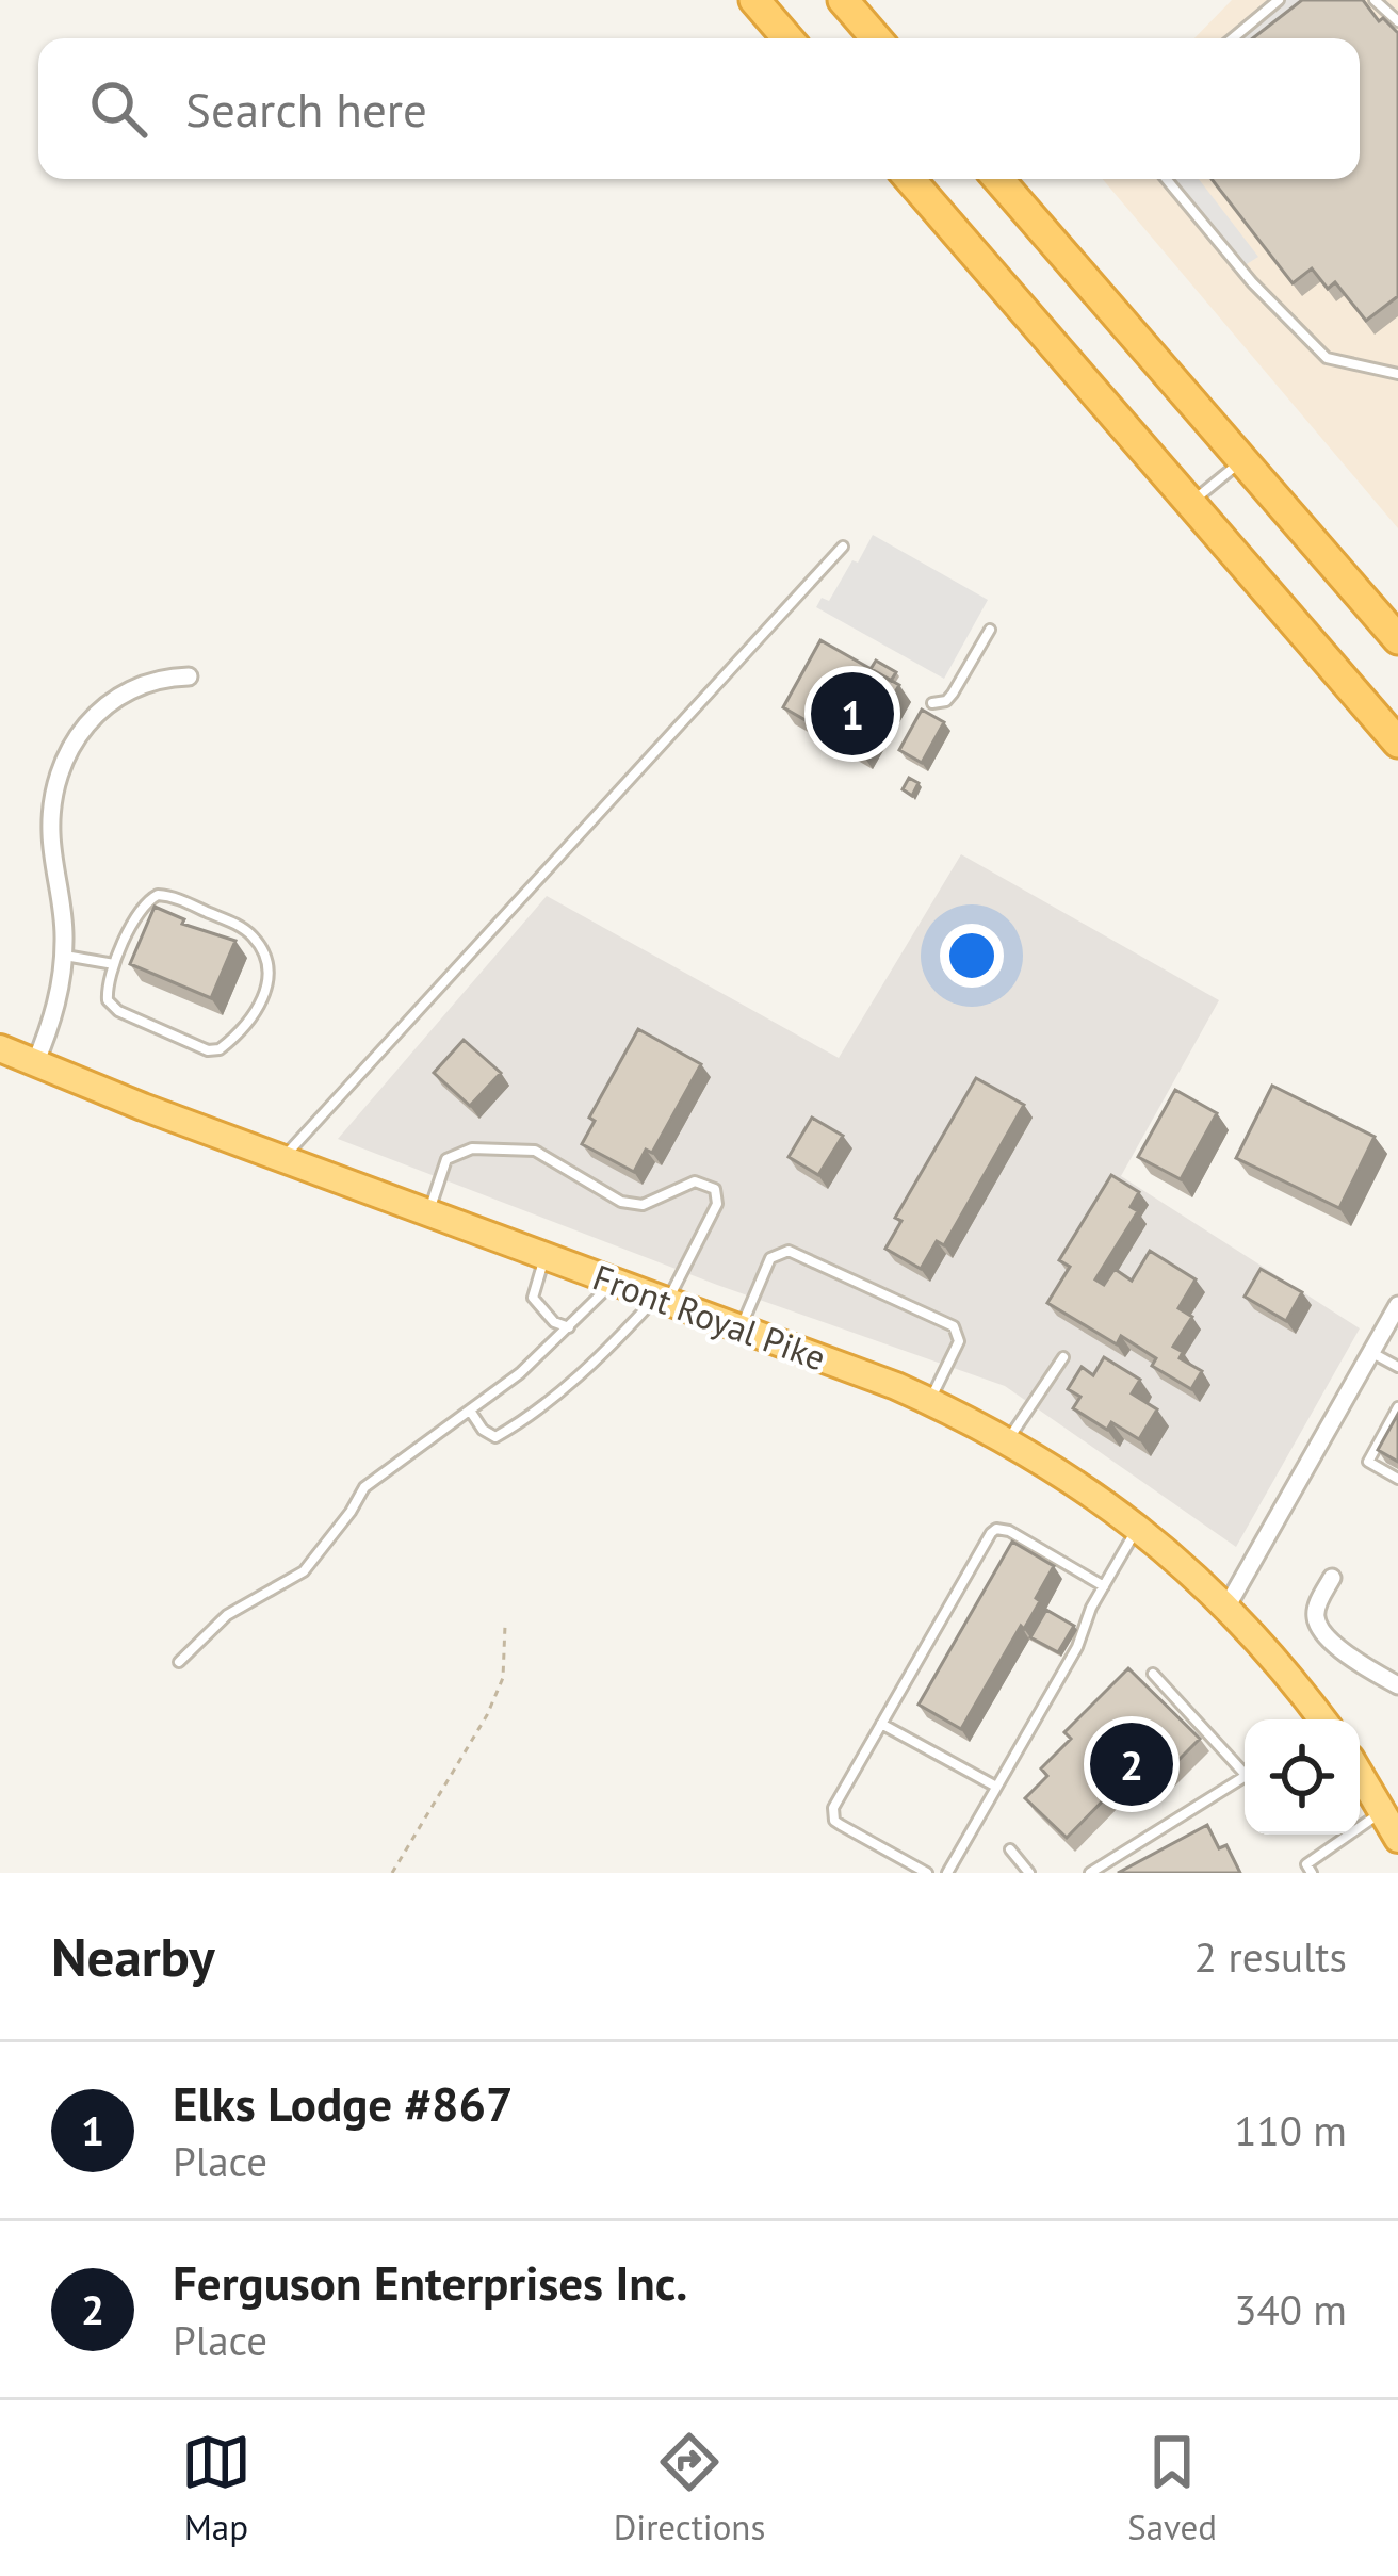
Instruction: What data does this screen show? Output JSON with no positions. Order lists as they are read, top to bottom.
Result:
{
  "streets": {
    "highway": ["Front Royal Pike"]
  },
  "page": {
    "search": "Search here",
    "pins": ["1", "2"],
    "heading": ["Nearby", "2 results"],
    "list": [
      {
        "mark": "1",
        "name": "Elks Lodge #867",
        "note": "Place",
        "value": "110 m"
      },
      {
        "mark": "2",
        "name": "Ferguson Enterprises Inc.",
        "note": "Place",
        "value": "340 m"
      }
    ],
    "nav": ["Map", "Directions", "Saved"]
  }
}
